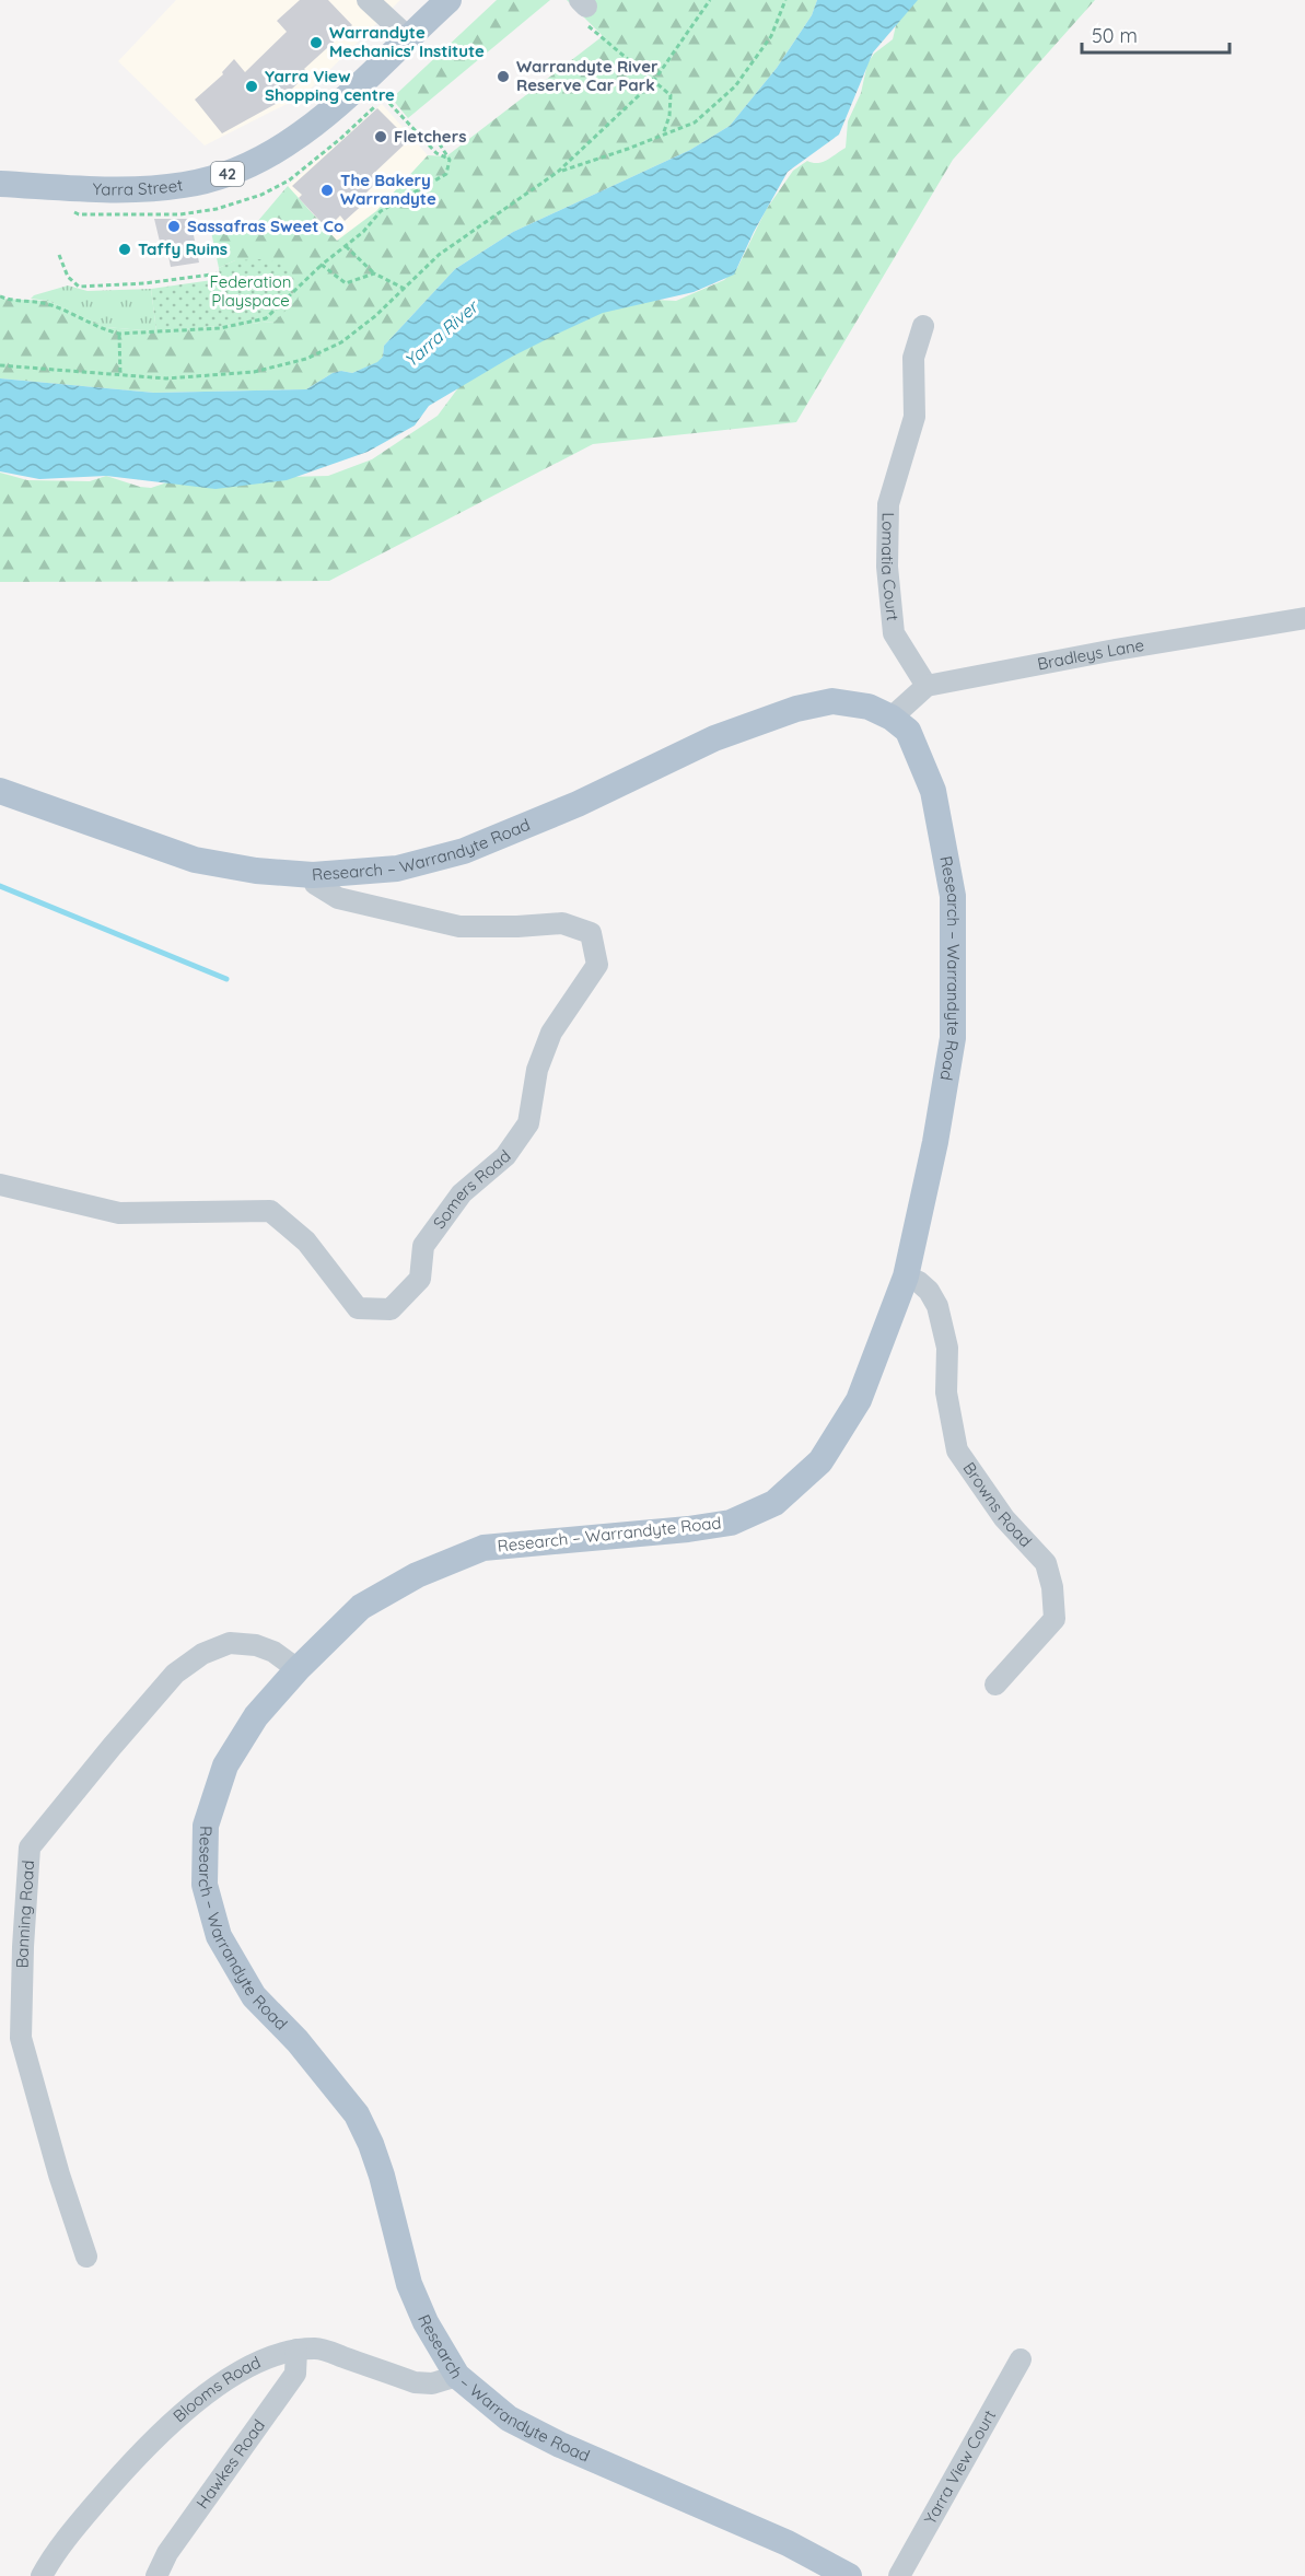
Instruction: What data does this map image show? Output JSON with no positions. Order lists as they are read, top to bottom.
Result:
{
  "streets": {
    "main road": ["42", "Yarra Street", "Research – Warrandyte Road"],
    "street": [
      "Lomatia Court",
      "Bradleys Lane",
      "Somers Road",
      "Browns Road",
      "Banning Road",
      "Blooms Road",
      "Hawkes Road",
      "Yarra View Court"
    ]
  },
  "crossings": [
    ["Lomatia Court", "Bradleys Lane"],
    ["Research – Warrandyte Road", "Somers Road"],
    ["Research – Warrandyte Road", "Browns Road"],
    ["Research – Warrandyte Road", "Banning Road"],
    ["Research – Warrandyte Road", "Blooms Road"],
    ["Blooms Road", "Hawkes Road"]
  ],
  "water": ["Yarra River"],
  "parks": ["Federation Playspace"],
  "places": [
    "Warrandyte Mechanics' Institute",
    "Warrandyte River Reserve Car Park",
    "Yarra View Shopping centre",
    "Fletchers",
    "The Bakery Warrandyte",
    "Sassafras Sweet Co",
    "Taffy Ruins"
  ],
  "scale_bar": "50 m"
}
